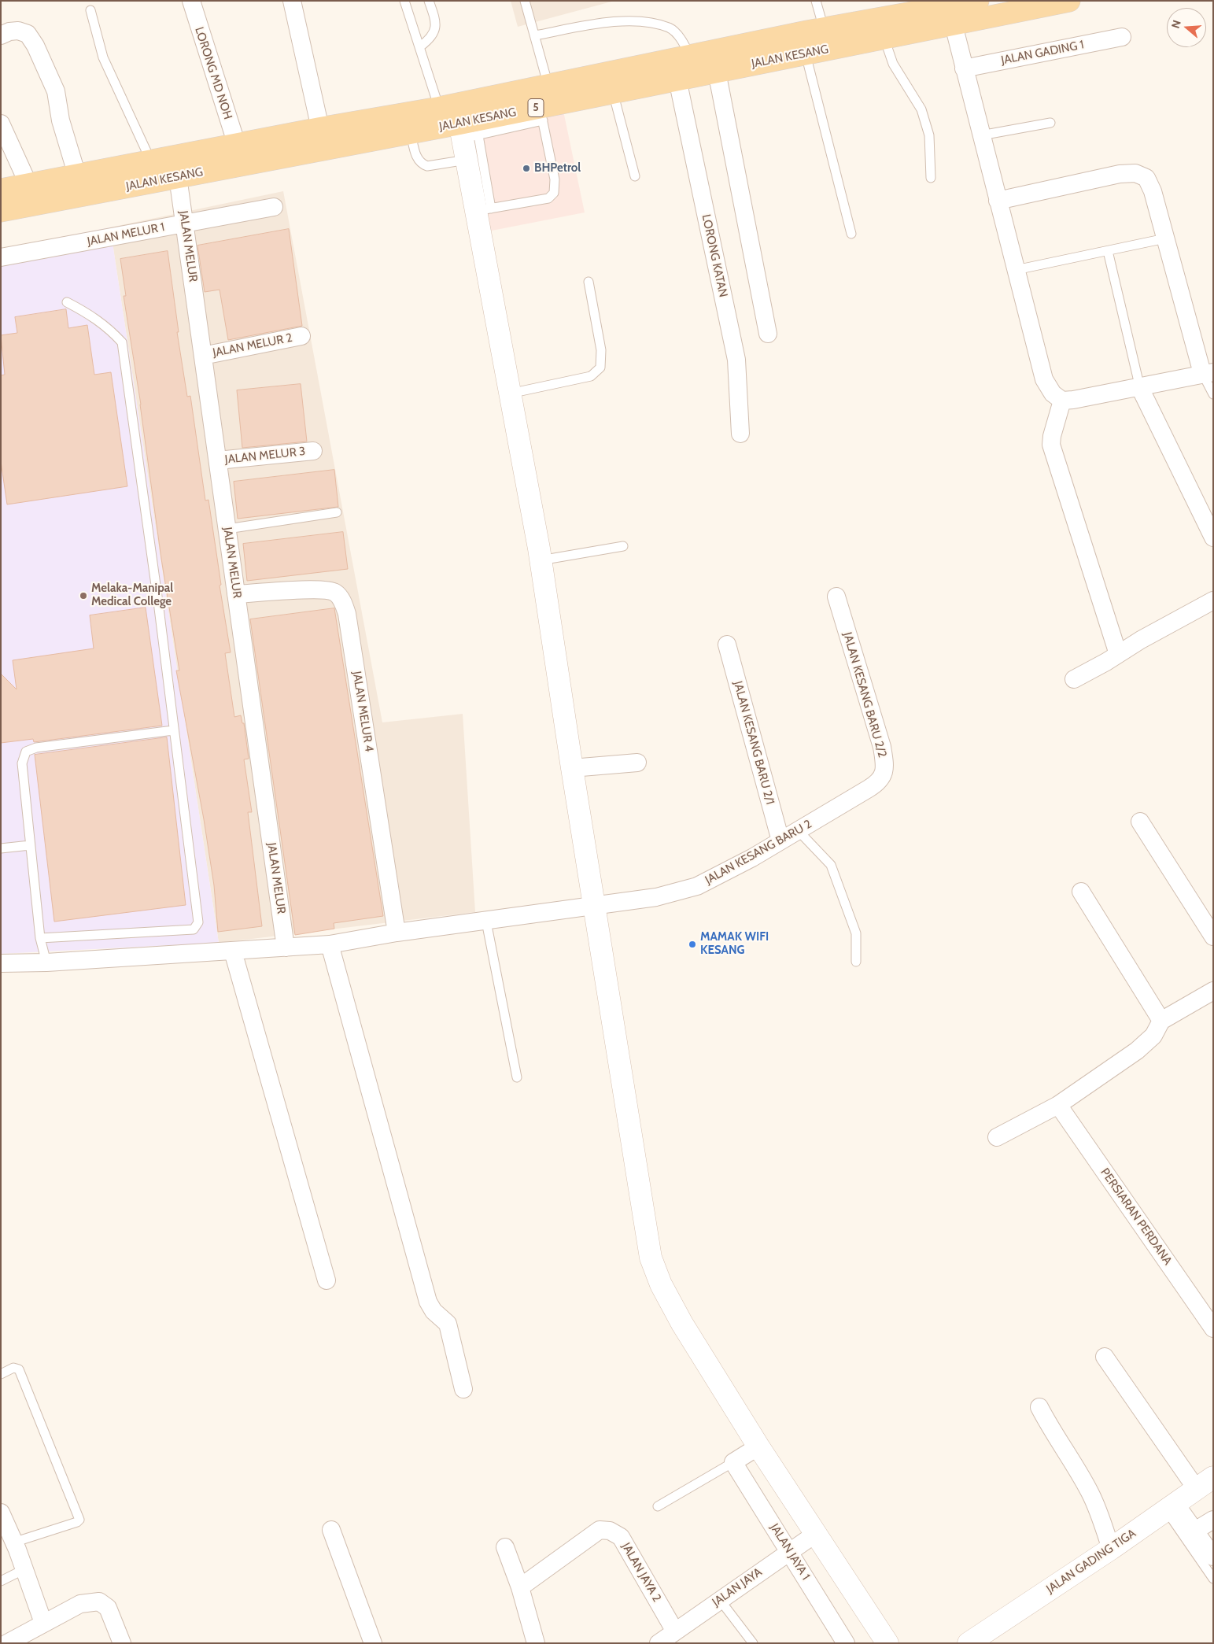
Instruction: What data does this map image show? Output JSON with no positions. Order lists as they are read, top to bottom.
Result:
{
  "streets": {
    "main road": ["JALAN KESANG", "5"],
    "street": [
      "JALAN GADING 1",
      "LORONG MD NOH",
      "JALAN MELUR 1",
      "JALAN MELUR",
      "LORONG KATAN",
      "JALAN MELUR 2",
      "JALAN MELUR 3",
      "JALAN KESANG BARU 2/2",
      "JALAN MELUR 4",
      "JALAN KESANG BARU 2/1",
      "JALAN KESANG BARU 2",
      "PERSIARAN PERDANA",
      "JALAN JAYA 1",
      "JALAN GADING TIGA",
      "JALAN JAYA 2",
      "JALAN JAYA"
    ]
  },
  "crossings": [
    ["JALAN KESANG", "LORONG MD NOH"],
    ["JALAN KESANG", "JALAN MELUR"],
    ["JALAN KESANG", "LORONG KATAN"],
    ["JALAN MELUR 1", "JALAN MELUR"],
    ["JALAN MELUR", "JALAN MELUR 2"],
    ["JALAN MELUR", "JALAN MELUR 3"],
    ["JALAN MELUR", "JALAN MELUR 4"],
    ["JALAN KESANG BARU 2/2", "JALAN KESANG BARU 2"],
    ["JALAN KESANG BARU 2/1", "JALAN KESANG BARU 2"],
    ["JALAN JAYA 1", "JALAN JAYA"],
    ["JALAN JAYA 2", "JALAN JAYA"]
  ],
  "places": ["BHPetrol", "Melaka-Manipal Medical College", "MAMAK WIFI KESANG"],
  "north": "left"
}
